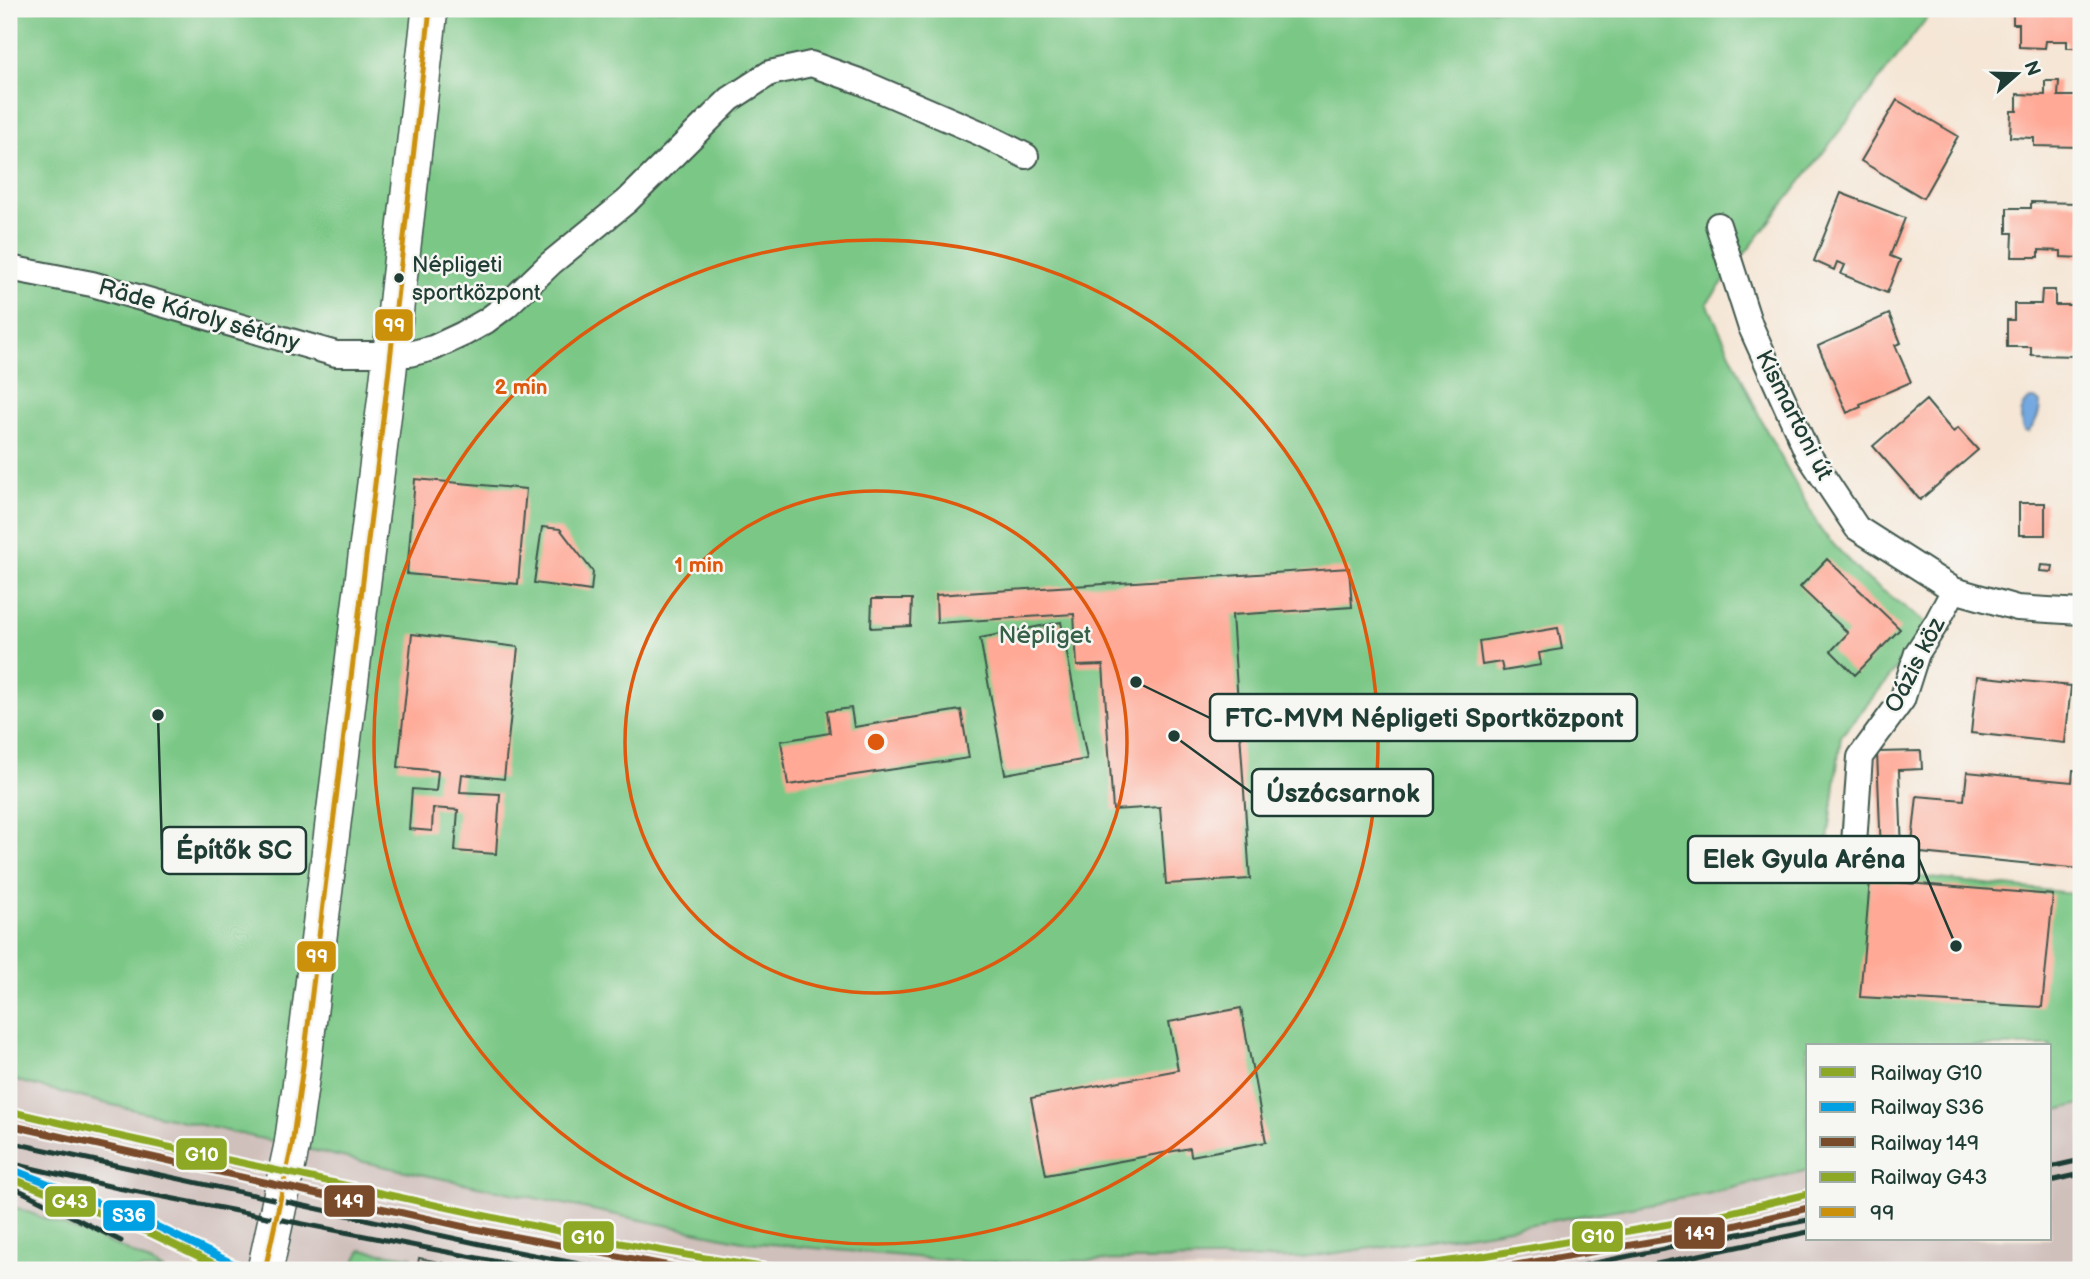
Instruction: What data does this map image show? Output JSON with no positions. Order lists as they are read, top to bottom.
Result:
{
  "streets": {
    "street": ["Räde Károly sétány", "Kismartoni út", "Oázis köz"]
  },
  "crossings": [
    ["Kismartoni út", "Oázis köz"]
  ],
  "parks": ["Népliget"],
  "places": [
    "Népligeti sportközpont",
    "FTC-MVM Népligeti Sportközpont",
    "Építők SC",
    "Úszócsarnok",
    "Elek Gyula Aréna"
  ],
  "lines": [
    "transit line 99",
    "rail line G10",
    "rail line 149",
    "rail line S36",
    "rail line G43"
  ],
  "legend": [
    "Railway G10",
    "Railway S36",
    "Railway 149",
    "Railway G43",
    "99"
  ],
  "north": "right",
  "rings": ["2 min", "1 min"]
}
